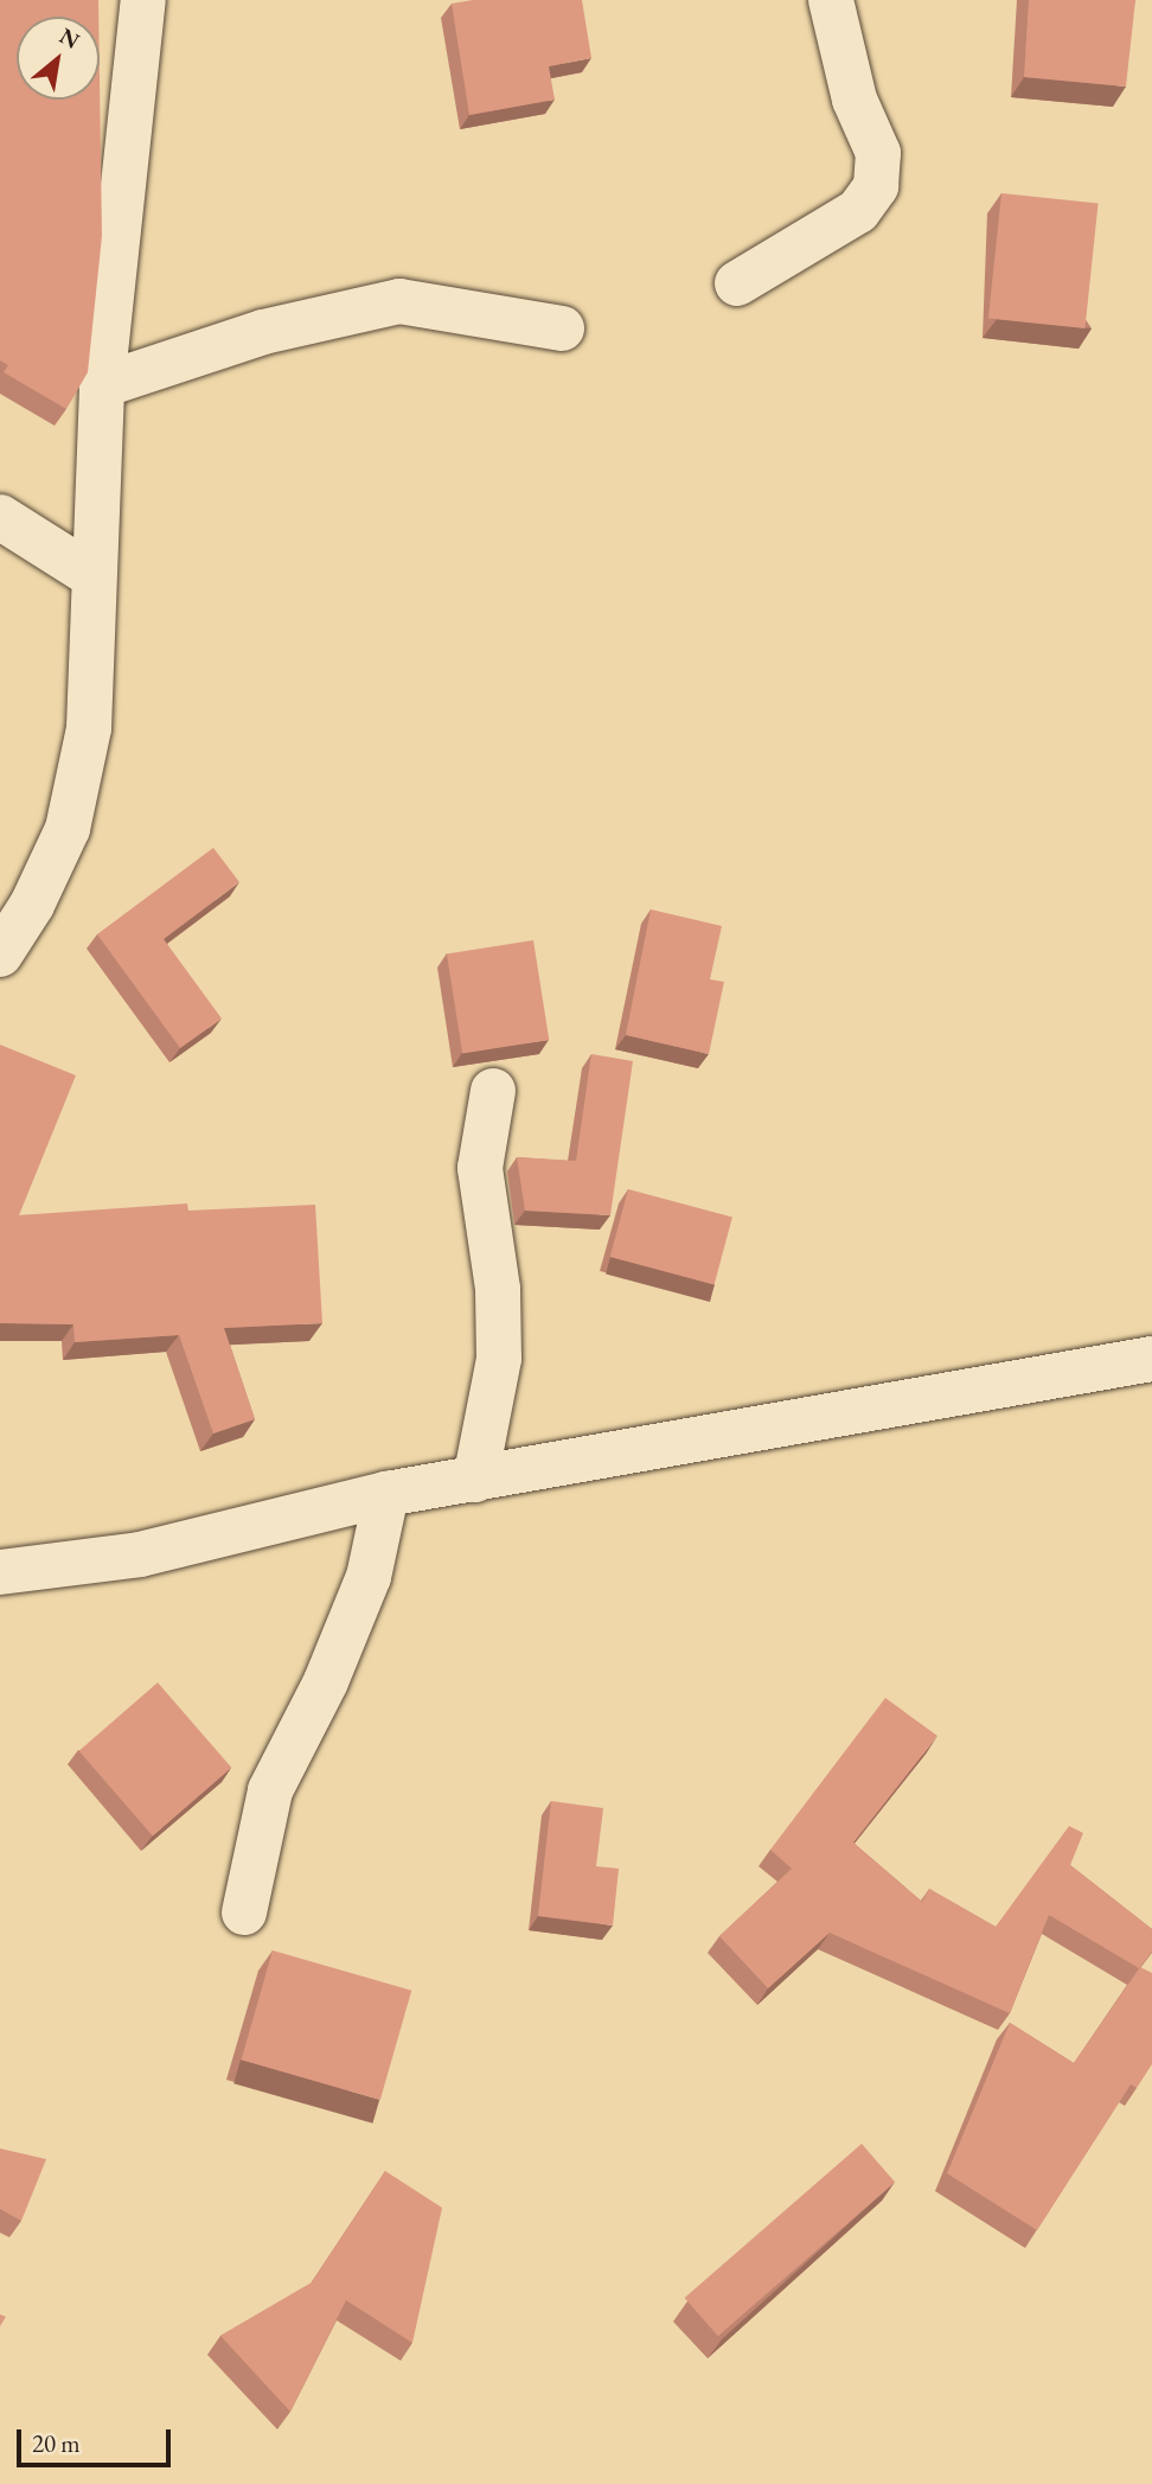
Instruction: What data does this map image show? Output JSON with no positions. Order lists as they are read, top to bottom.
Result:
{
  "scale_bar": "20 m",
  "north": "top right"
}
